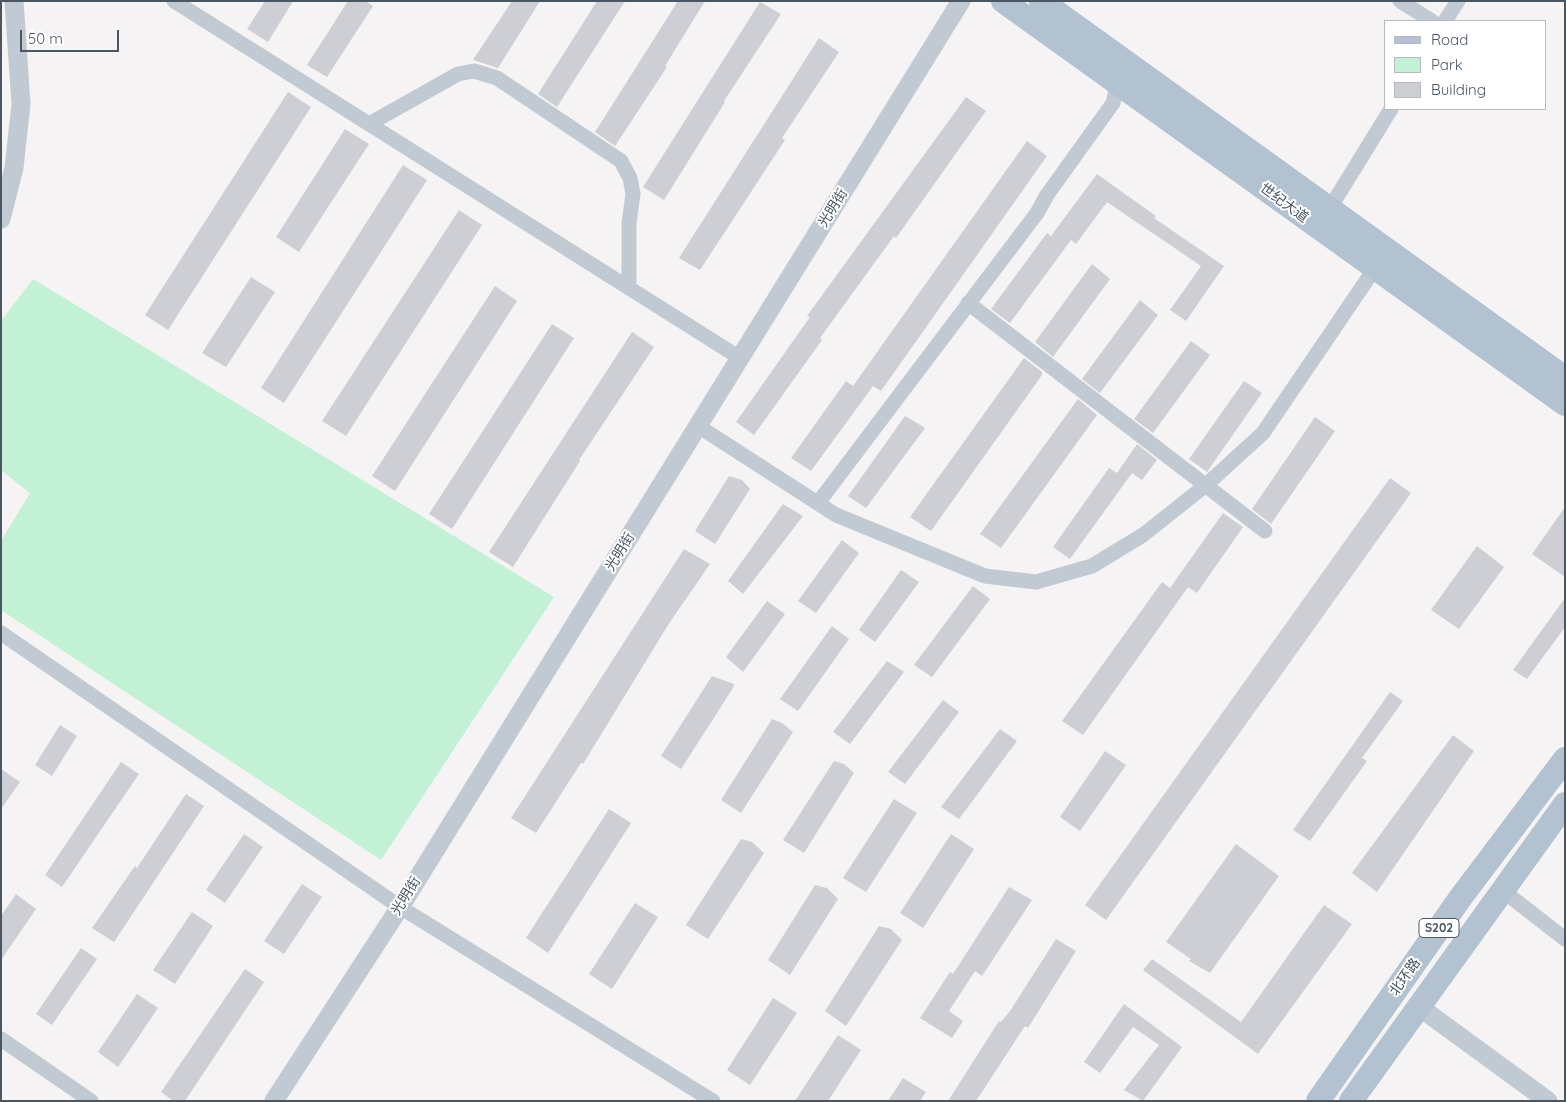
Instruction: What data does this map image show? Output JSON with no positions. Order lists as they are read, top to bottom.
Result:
{
  "streets": {
    "main road": ["世纪大道", "S202", "北环路"],
    "street": ["光明街"]
  },
  "legend": ["Road", "Park", "Building"],
  "scale_bar": "50 m"
}
